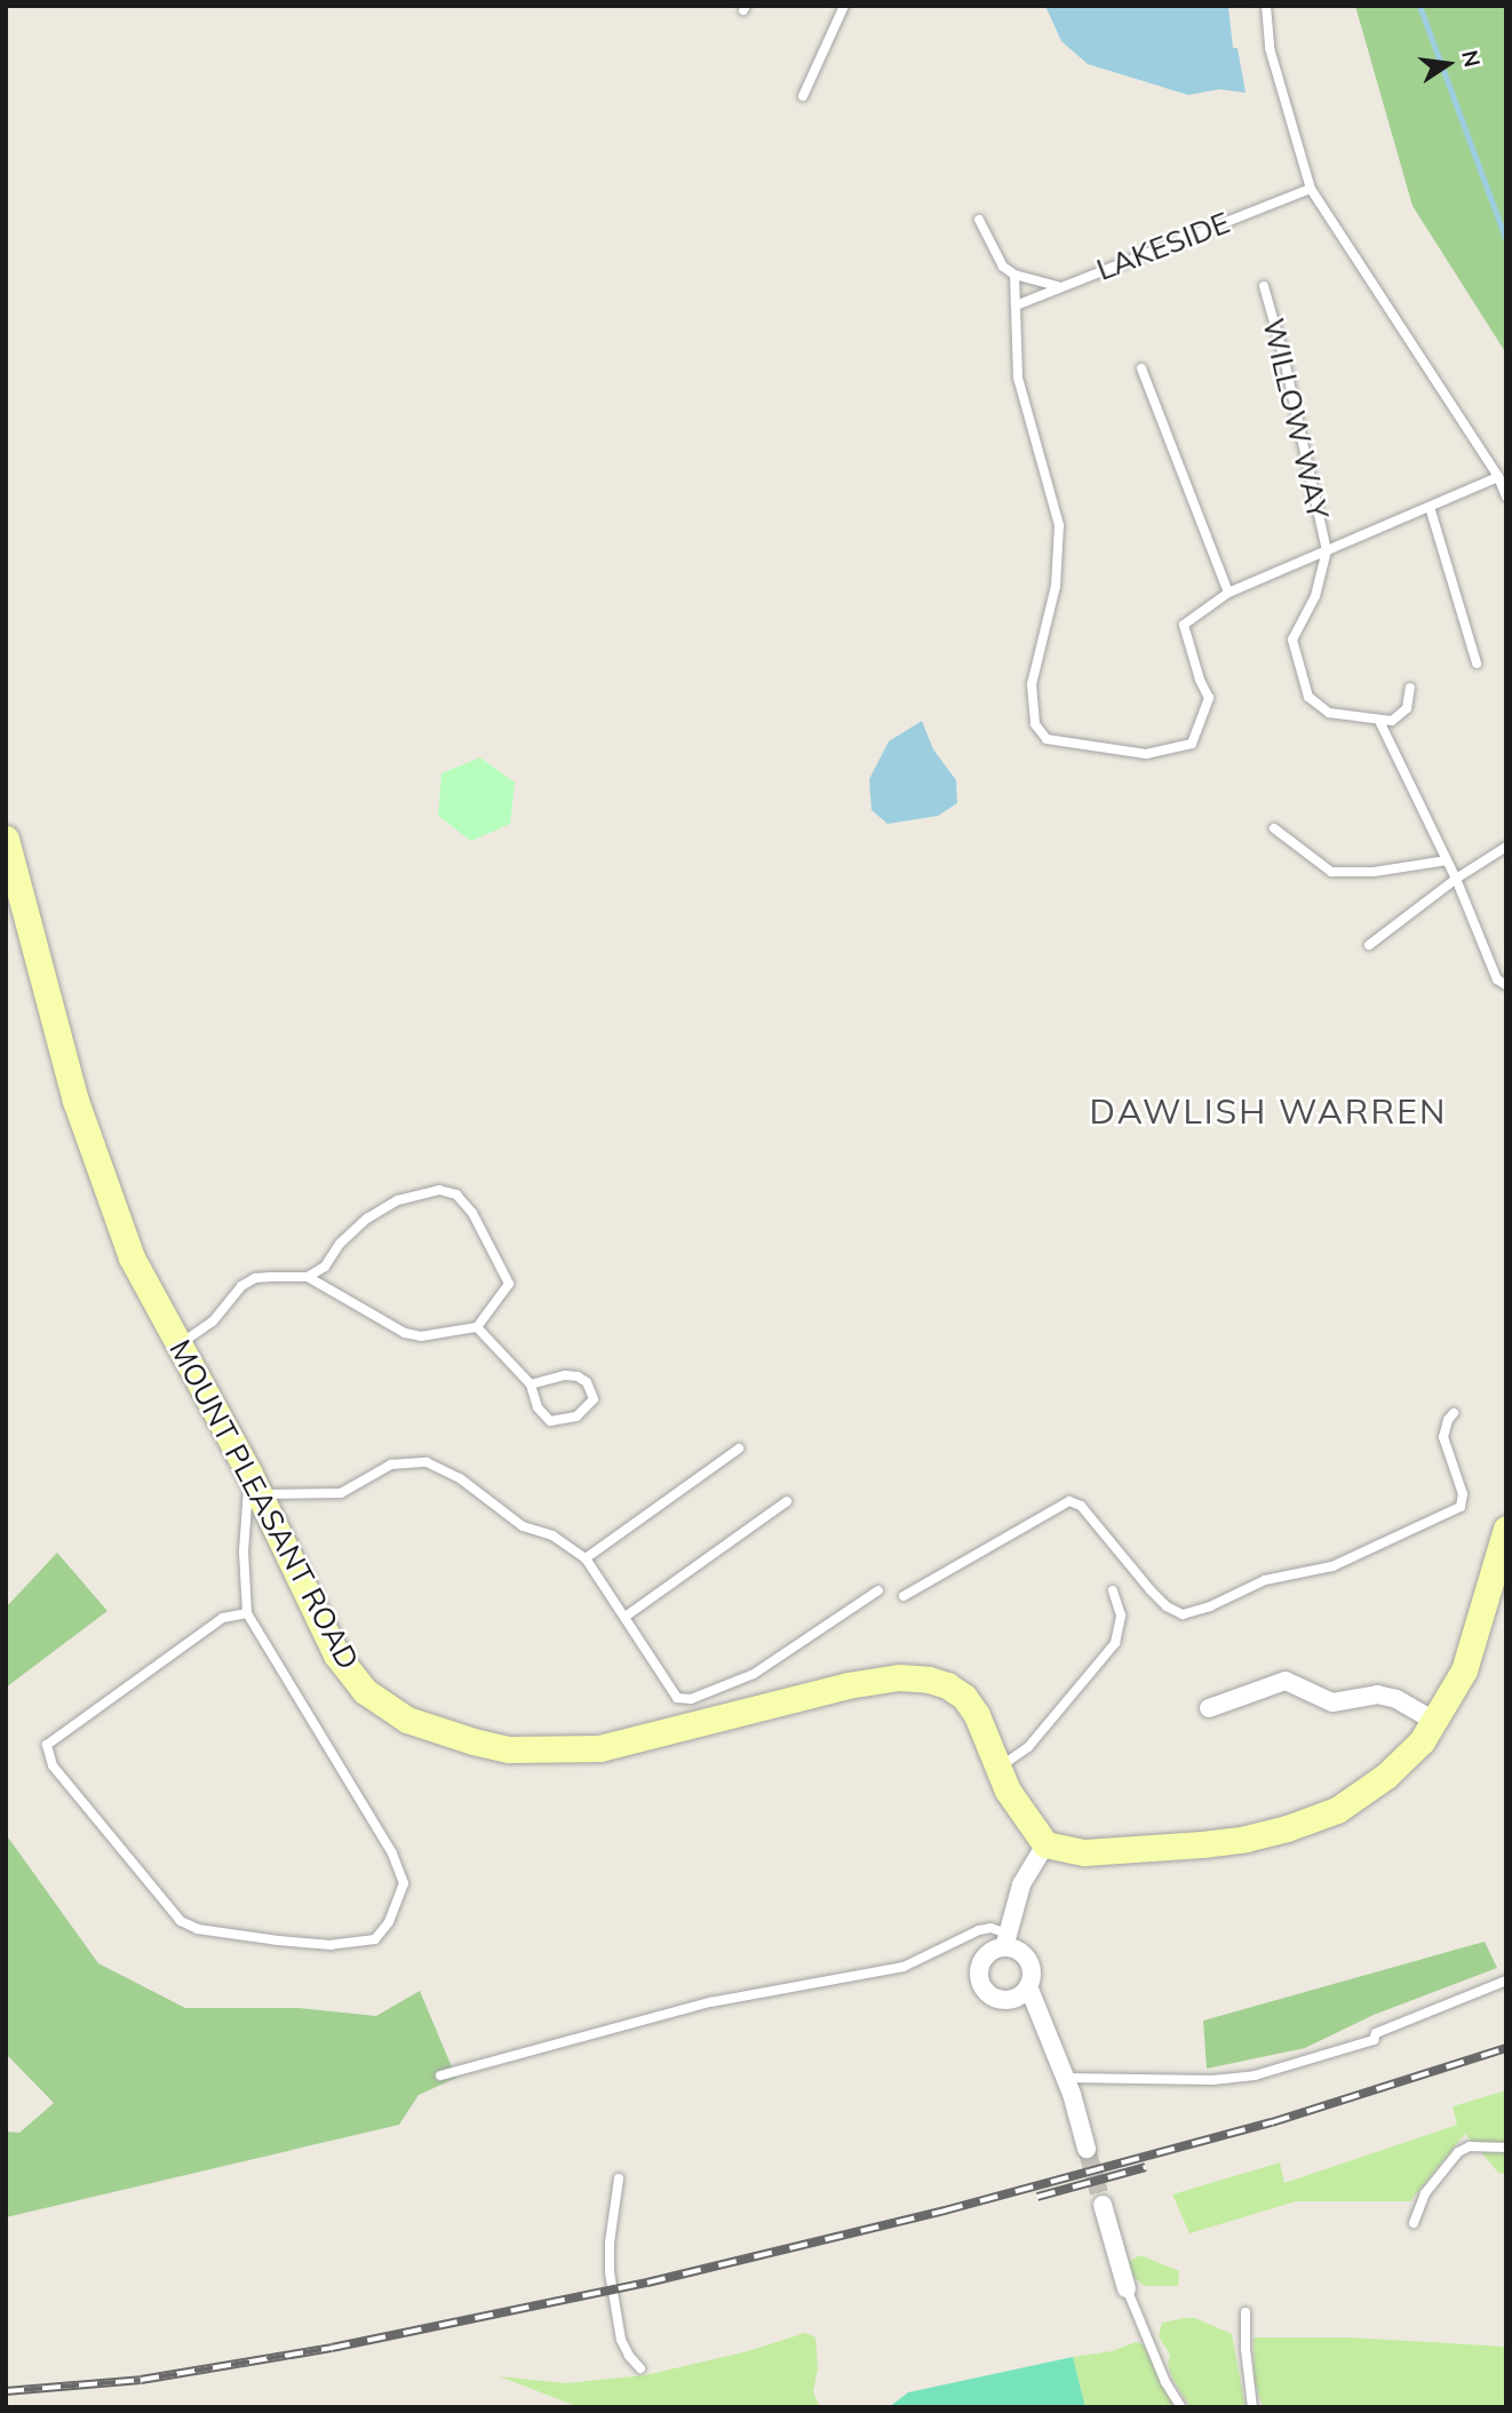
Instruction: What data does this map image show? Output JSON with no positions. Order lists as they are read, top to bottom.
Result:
{
  "streets": {
    "street": ["MOUNT PLEASANT ROAD"],
    "lane": ["LAKESIDE", "WILLOW WAY"]
  },
  "districts": ["DAWLISH WARREN"],
  "north": "right"
}
